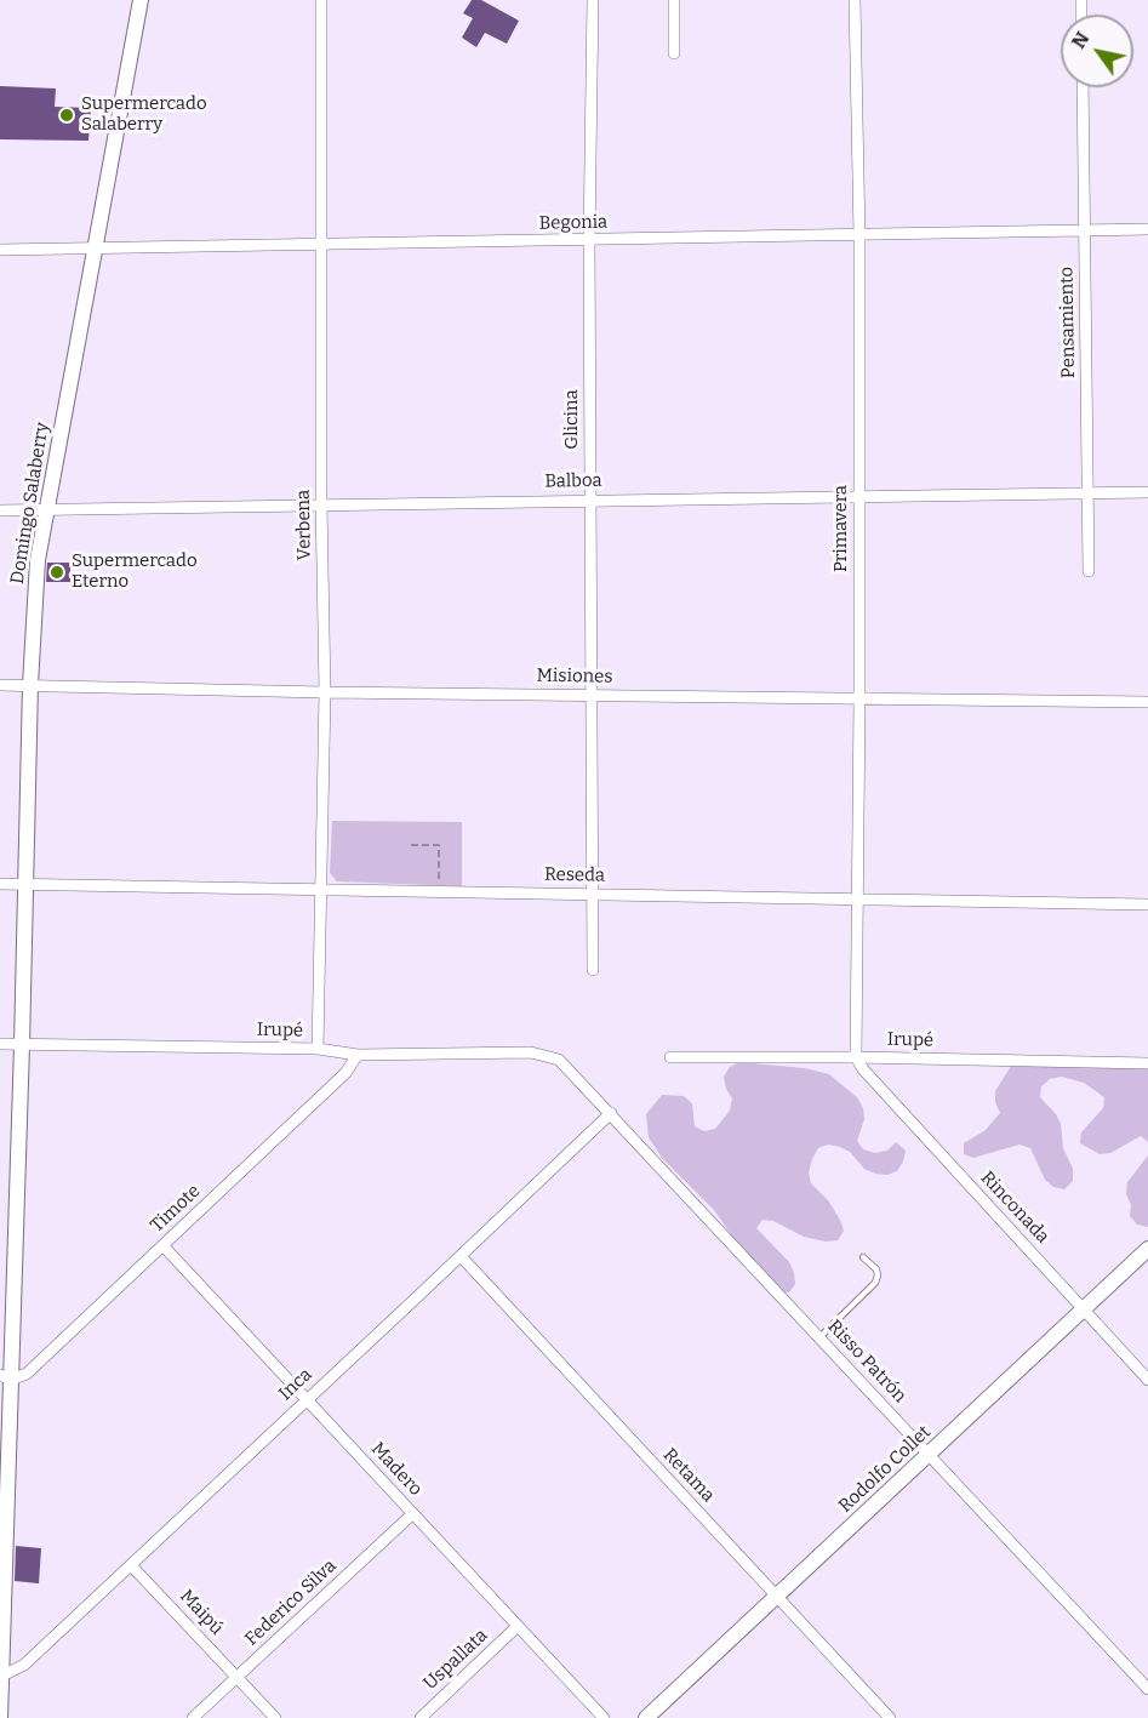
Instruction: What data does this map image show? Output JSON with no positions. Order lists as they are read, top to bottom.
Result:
{
  "streets": {
    "street": [
      "Begonia",
      "Pensamiento",
      "Glicina",
      "Balboa",
      "Domingo Salaberry",
      "Verbena",
      "Primavera",
      "Misiones",
      "Reseda",
      "Irupé",
      "Rinconada",
      "Timote",
      "Risso Patrón",
      "Inca",
      "Madero",
      "Rodolfo Collet",
      "Retama",
      "Federico Silva",
      "Maipú",
      "Uspallata"
    ]
  },
  "crossings": [
    ["Begonia", "Pensamiento"],
    ["Begonia", "Glicina"],
    ["Begonia", "Domingo Salaberry"],
    ["Begonia", "Verbena"],
    ["Begonia", "Primavera"],
    ["Pensamiento", "Balboa"],
    ["Glicina", "Balboa"],
    ["Glicina", "Misiones"],
    ["Glicina", "Reseda"],
    ["Balboa", "Domingo Salaberry"],
    ["Balboa", "Verbena"],
    ["Balboa", "Primavera"],
    ["Domingo Salaberry", "Misiones"],
    ["Domingo Salaberry", "Reseda"],
    ["Domingo Salaberry", "Irupé"],
    ["Domingo Salaberry", "Timote"],
    ["Domingo Salaberry", "Inca"],
    ["Verbena", "Misiones"],
    ["Verbena", "Reseda"],
    ["Verbena", "Irupé"],
    ["Primavera", "Misiones"],
    ["Primavera", "Reseda"],
    ["Primavera", "Irupé"],
    ["Primavera", "Rinconada"],
    ["Irupé", "Rinconada"],
    ["Irupé", "Timote"],
    ["Irupé", "Risso Patrón"],
    ["Rinconada", "Rodolfo Collet"],
    ["Timote", "Madero"],
    ["Risso Patrón", "Inca"],
    ["Risso Patrón", "Rodolfo Collet"],
    ["Inca", "Madero"],
    ["Inca", "Retama"],
    ["Inca", "Maipú"],
    ["Madero", "Federico Silva"],
    ["Madero", "Uspallata"],
    ["Rodolfo Collet", "Retama"],
    ["Federico Silva", "Maipú"]
  ],
  "places": ["Supermercado Salaberry", "Supermercado Eterno"],
  "north": "top left"
}
